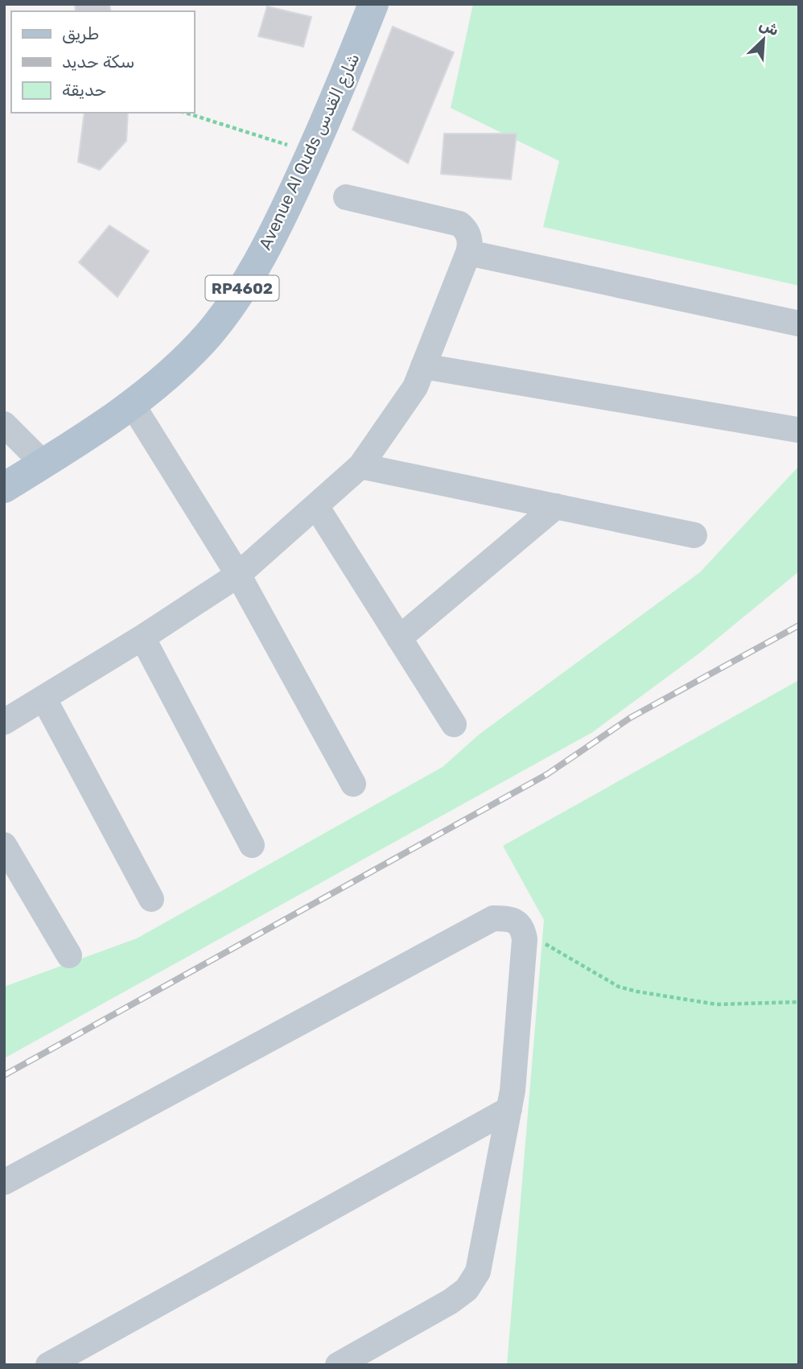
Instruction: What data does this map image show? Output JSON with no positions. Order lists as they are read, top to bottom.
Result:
{
  "streets": {
    "main road": ["Avenue Al Quds شارع القدس", "RP4602"]
  },
  "legend": ["طريق", "سكة حديد", "حديقة"],
  "north": "top right"
}
